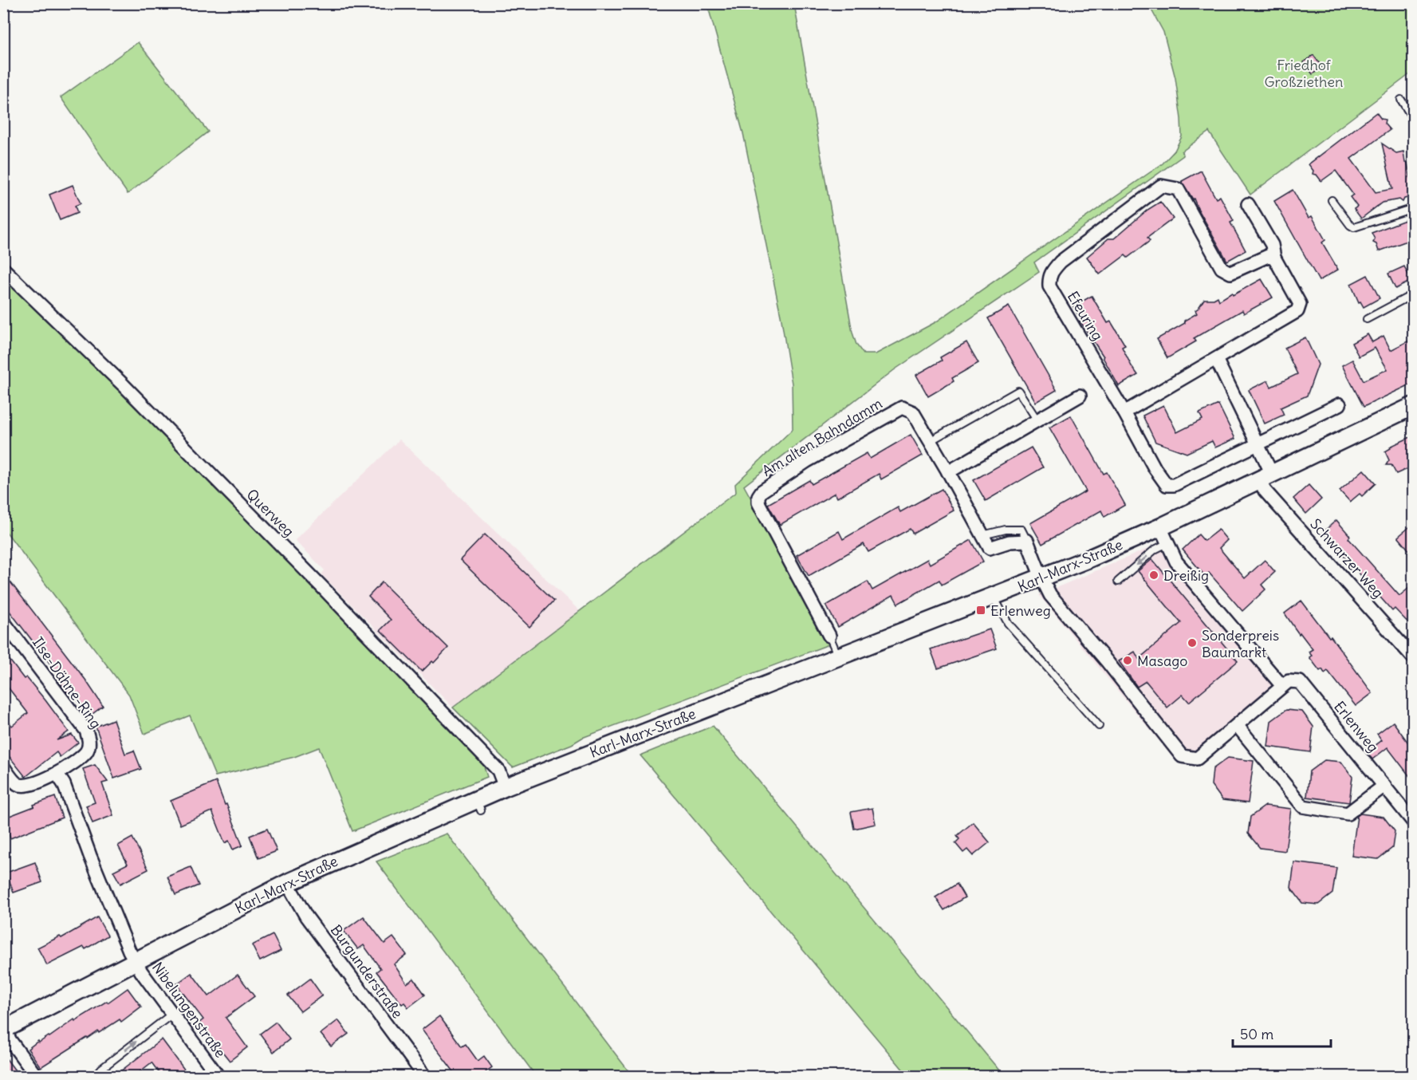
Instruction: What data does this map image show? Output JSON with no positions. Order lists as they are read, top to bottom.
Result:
{
  "streets": {
    "main road": ["Karl-Marx-Straße"],
    "street": [
      "Efeuring",
      "Am alten Bahndamm",
      "Querweg",
      "Schwarzer Weg",
      "Ilse-Dähne-Ring",
      "Erlenweg",
      "Burgunderstraße",
      "Nibelungenstraße"
    ]
  },
  "crossings": [
    ["Am alten Bahndamm", "Karl-Marx-Straße"],
    ["Querweg", "Karl-Marx-Straße"],
    ["Schwarzer Weg", "Karl-Marx-Straße"],
    ["Karl-Marx-Straße", "Burgunderstraße"],
    ["Karl-Marx-Straße", "Nibelungenstraße"]
  ],
  "parks": ["Friedhof Großziethen"],
  "places": {
    "other": ["Dreißig", "Sonderpreis Baumarkt", "Masago"],
    "transit": ["Erlenweg"]
  },
  "scale_bar": "50 m"
}
